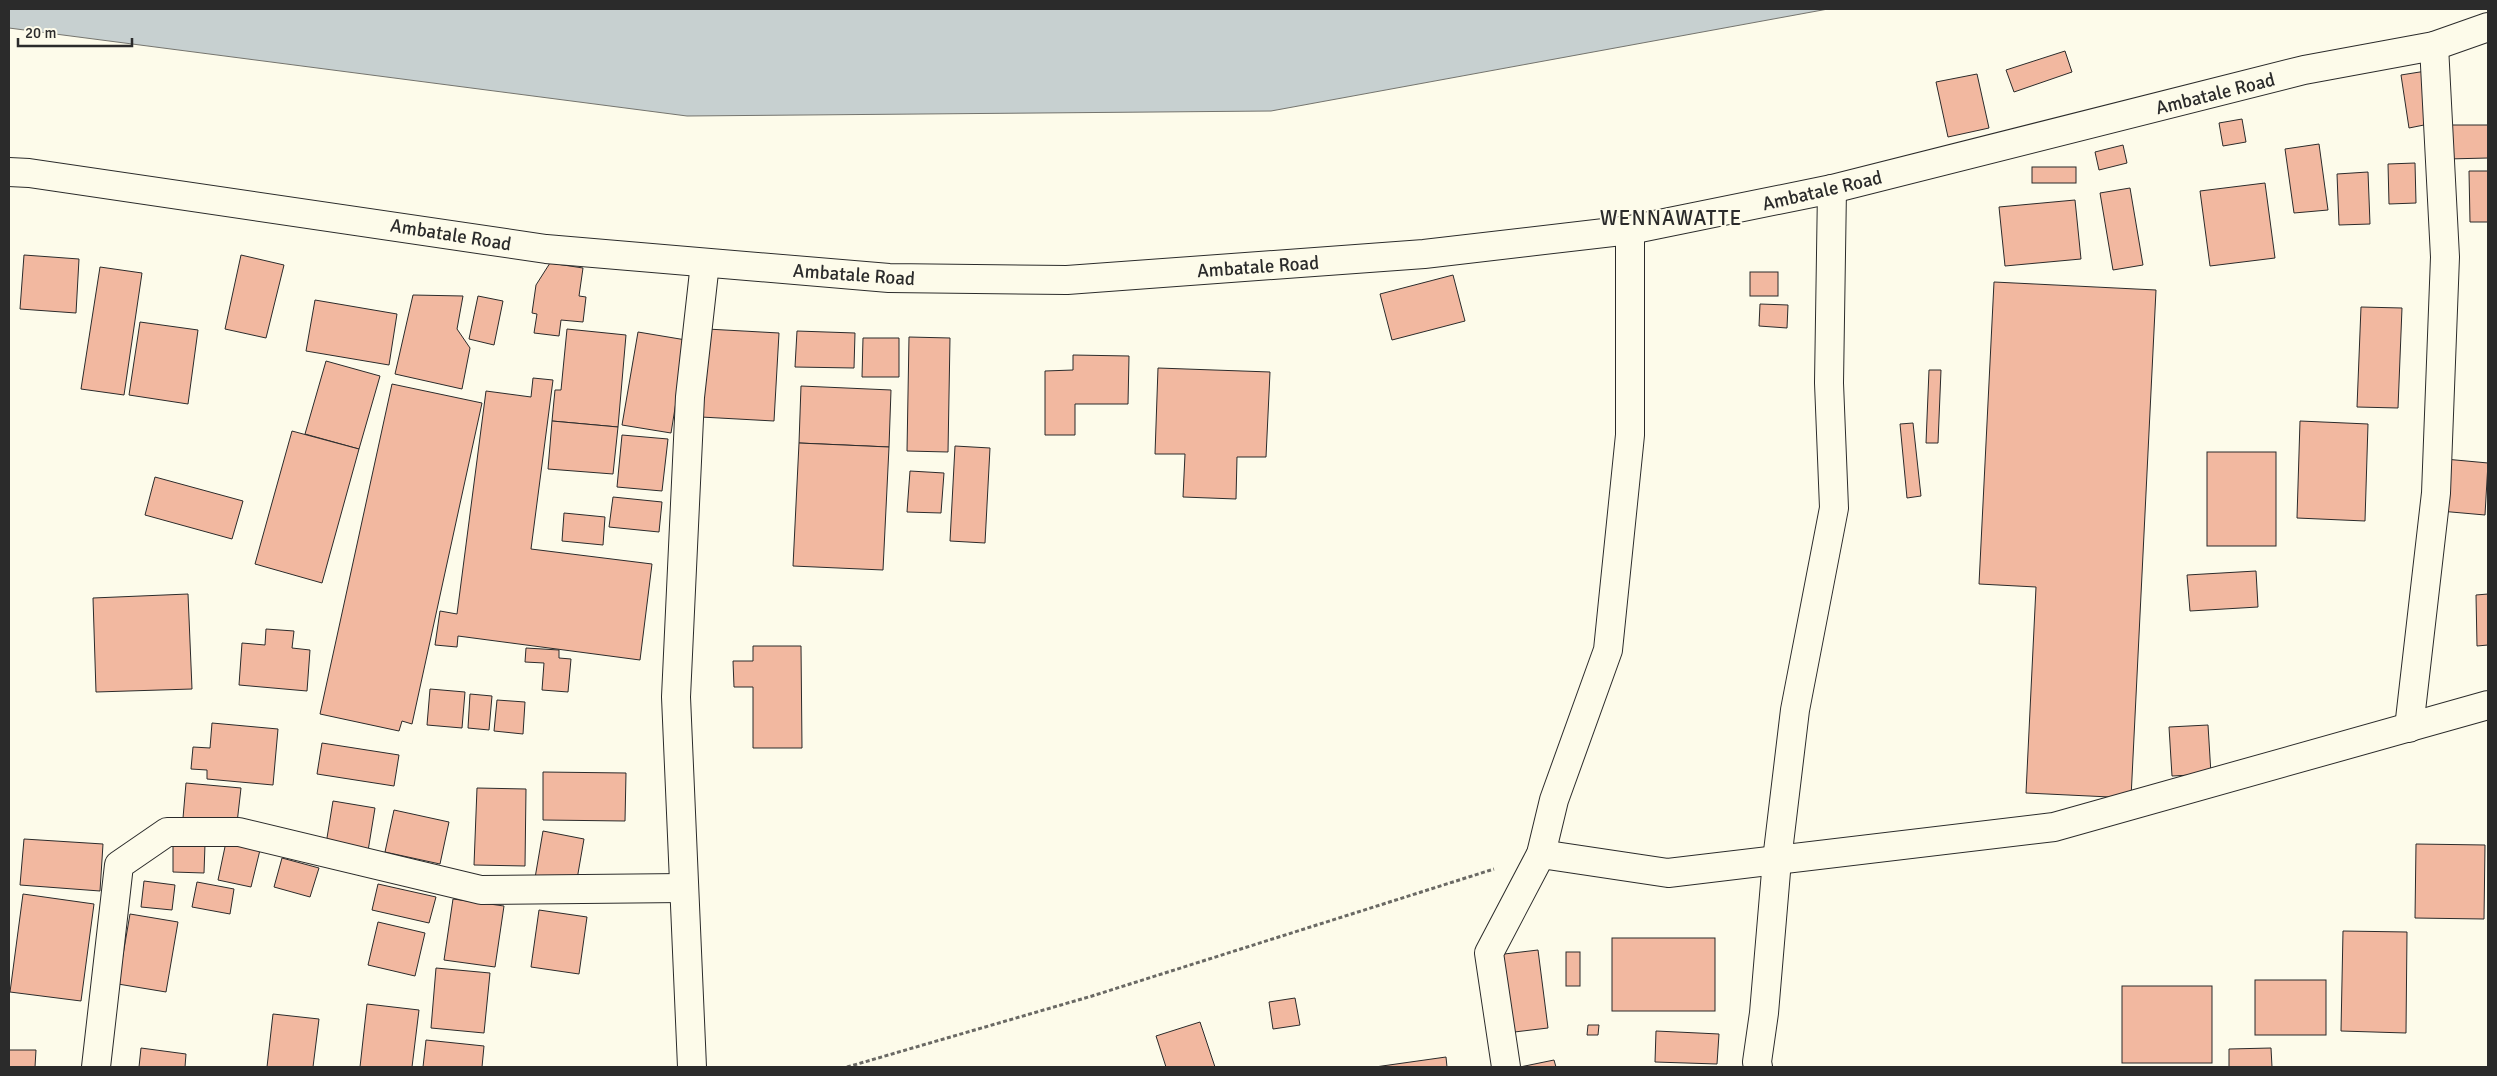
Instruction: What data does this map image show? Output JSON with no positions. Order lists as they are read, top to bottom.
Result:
{
  "streets": {
    "street": ["Ambatale Road"]
  },
  "districts": ["WENNAWATTE"],
  "scale_bar": "20 m"
}
